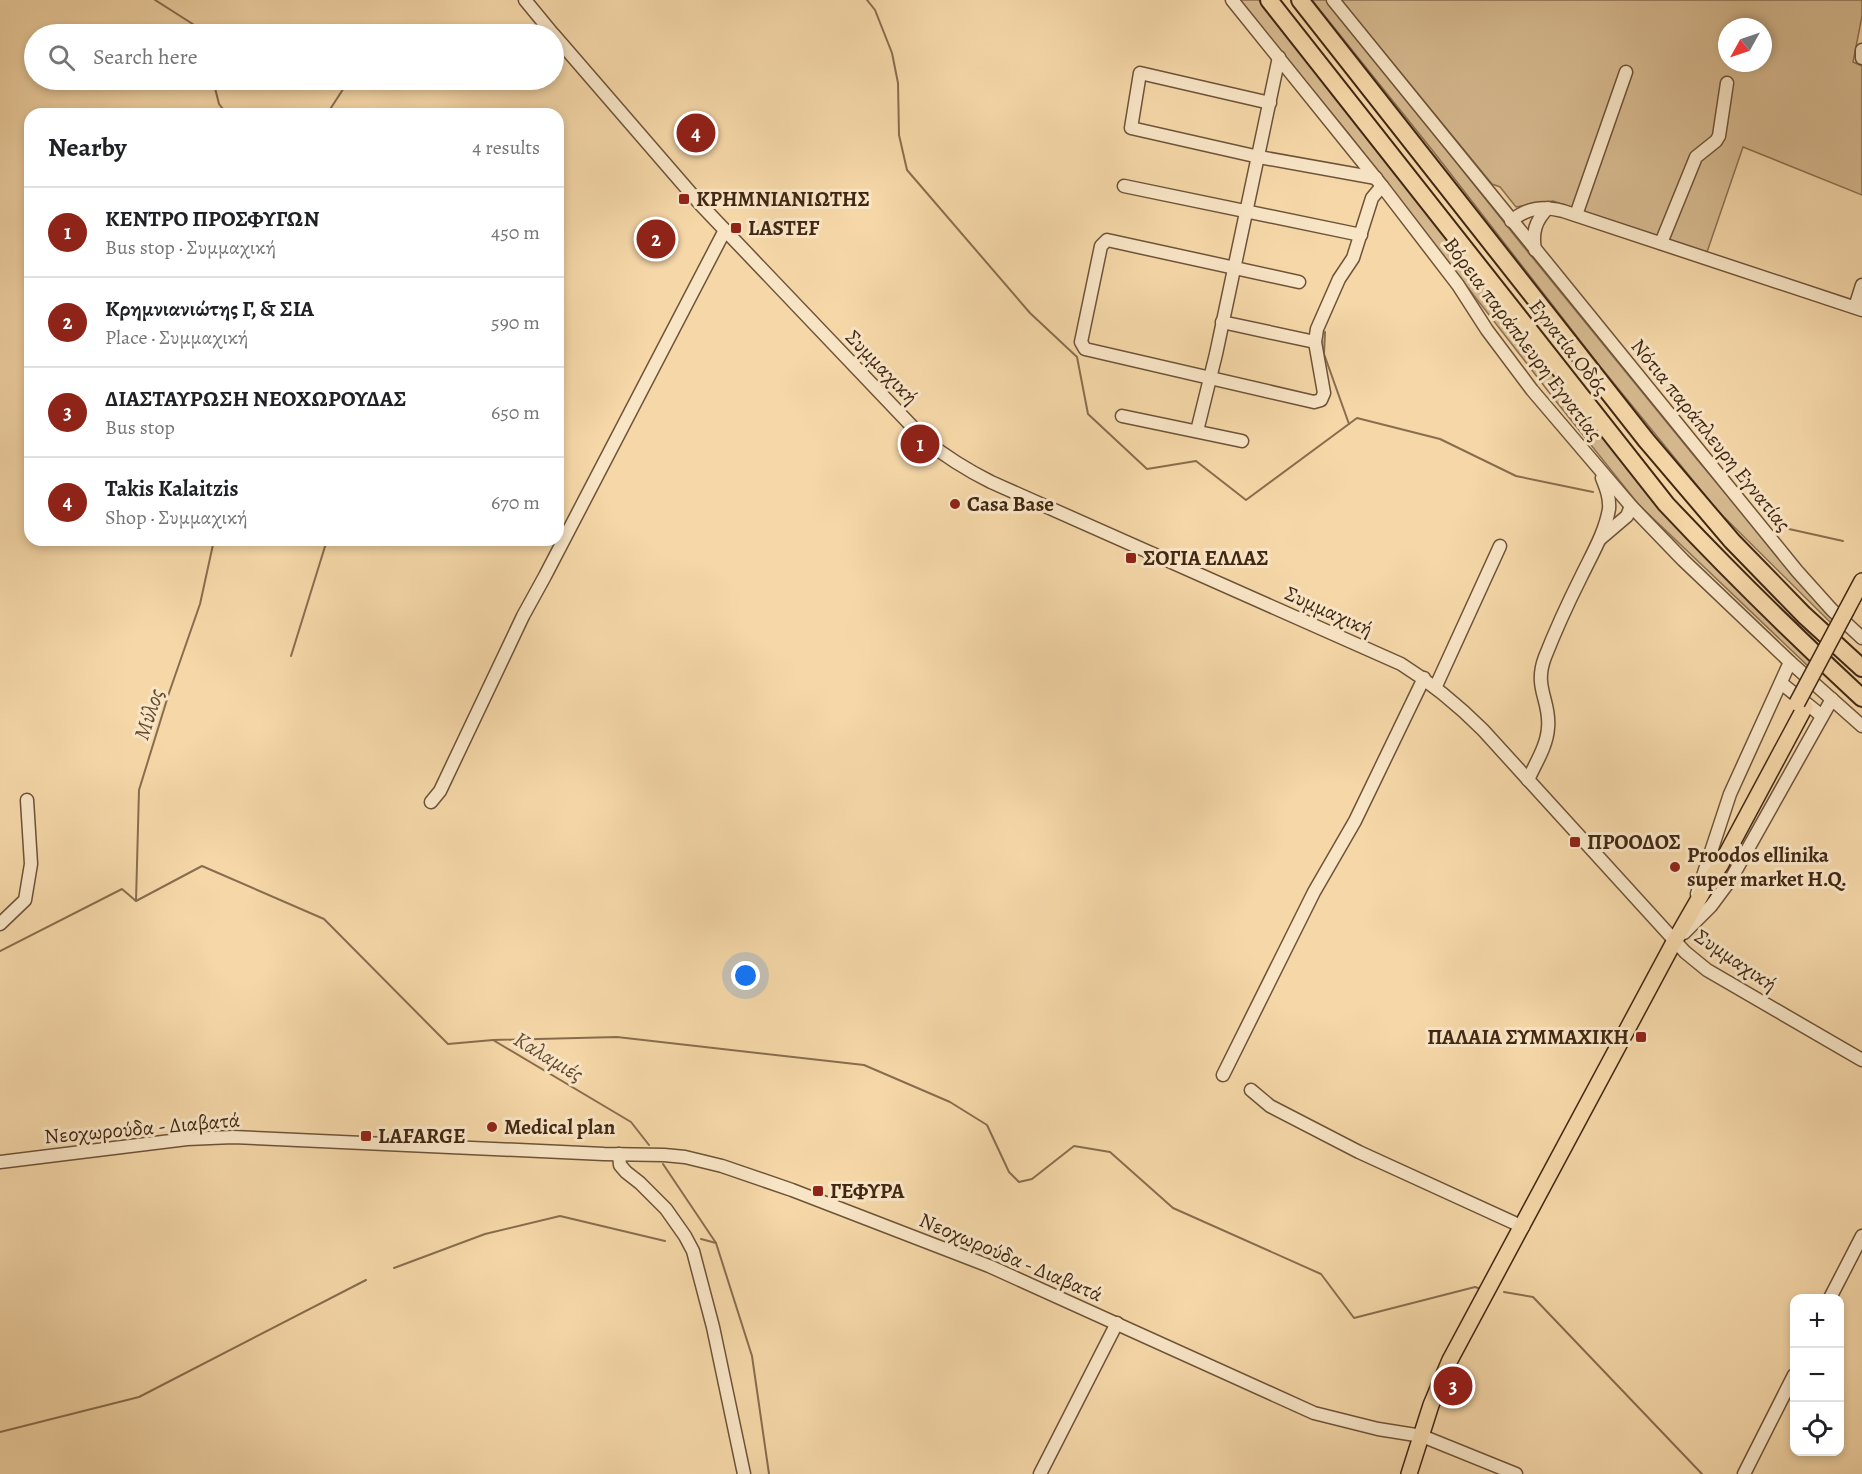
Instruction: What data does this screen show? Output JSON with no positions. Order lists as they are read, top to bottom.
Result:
{
  "streets": {
    "highway": ["Εγνατία Οδός"],
    "street": [
      "Βόρεια παράπλευρη Εγνατίας",
      "Συμμαχική",
      "Νότια παράπλευρη Εγνατίας",
      "Νεοχωρούδα - Διαβατά"
    ]
  },
  "water": ["Μύλος", "Καλαμιές"],
  "places": {
    "transit": [
      "ΚΡΗΜΝΙΑΝΙΩΤΗΣ",
      "LASTEF",
      "ΣΟΓΙΑ ΕΛΛΑΣ",
      "ΠΡΟΟΔΟΣ",
      "ΠΑΛΑΙΑ ΣΥΜΜΑΧΙΚΗ",
      "LAFARGE",
      "ΓΕΦΥΡΑ"
    ],
    "other": ["Casa Base", "Proodos ellinika super market H.Q.", "Medical plan"]
  },
  "north": "bottom left",
  "page": {
    "search": "Search here",
    "heading": ["Nearby", "4 results"],
    "pins": [
      "4",
      "2",
      "1",
      "3"
    ],
    "list": [
      {
        "mark": "1",
        "name": "ΚΕΝΤΡΟ ΠΡΟΣΦΥΓΩΝ",
        "note": "Bus stop · Συμμαχική",
        "value": "450 m"
      },
      {
        "mark": "2",
        "name": "Κρημνιανιώτης Γ, & ΣΙΑ",
        "note": "Place · Συμμαχική",
        "value": "590 m"
      },
      {
        "mark": "3",
        "name": "ΔΙΑΣΤΑΥΡΩΣΗ ΝΕΟΧΩΡΟΥΔΑΣ",
        "note": "Bus stop",
        "value": "650 m"
      },
      {
        "mark": "4",
        "name": "Takis Kalaitzis",
        "note": "Shop · Συμμαχική",
        "value": "670 m"
      }
    ],
    "map_buttons": ["+", "−"]
  }
}
